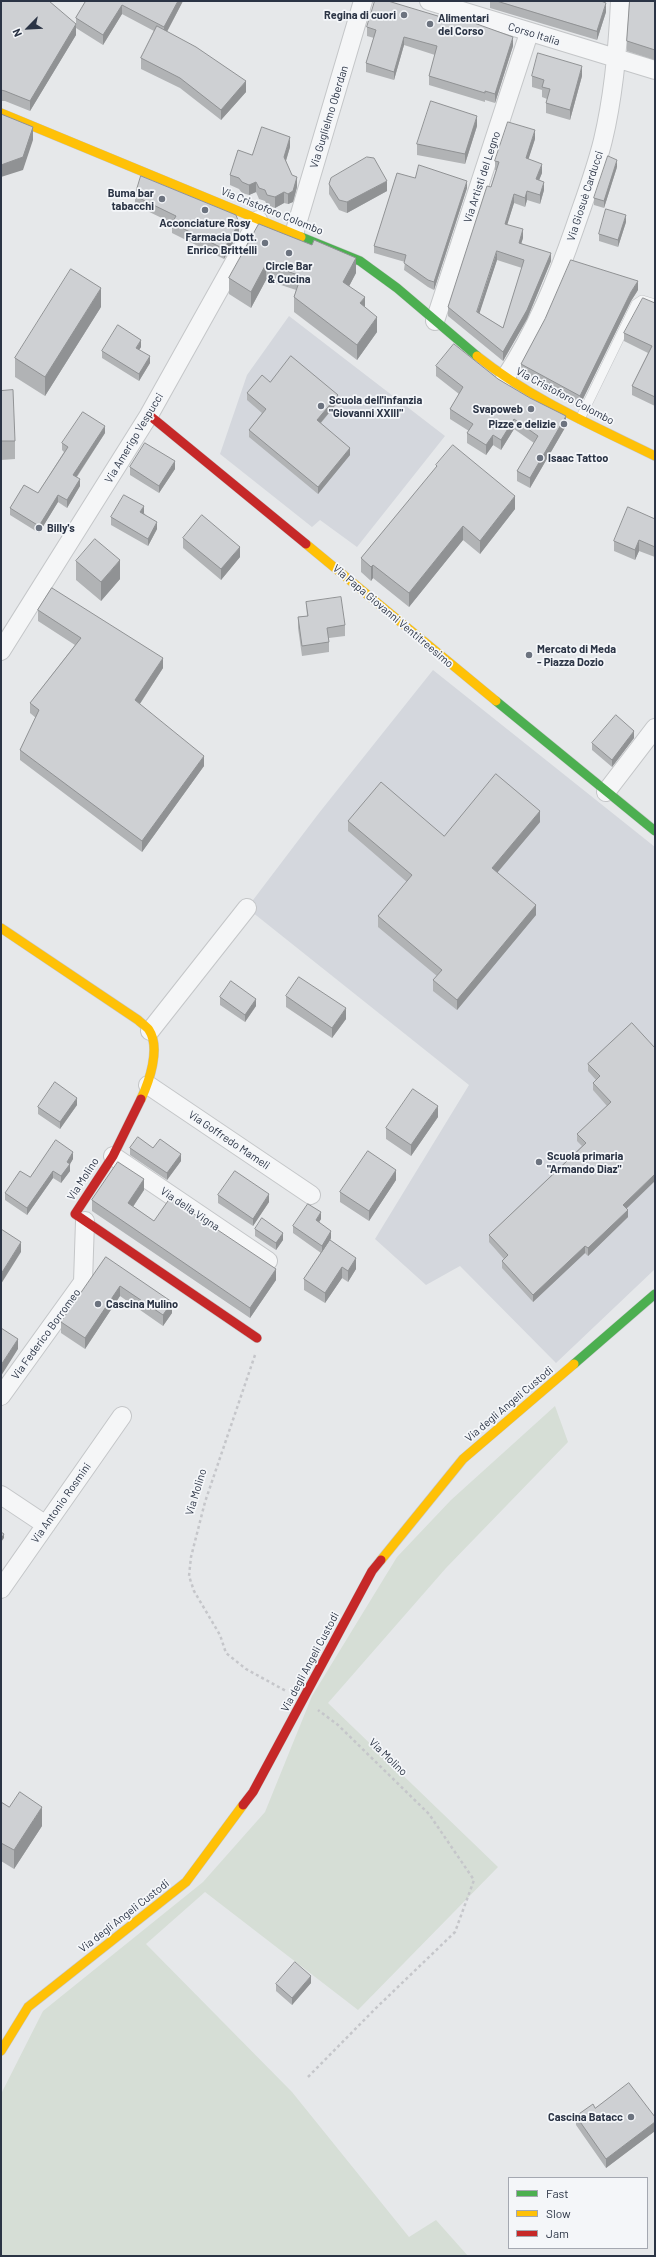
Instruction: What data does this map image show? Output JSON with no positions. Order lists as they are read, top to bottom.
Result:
{
  "streets": {
    "street": [
      "Corso Italia",
      "Via Guglielmo Oberdan",
      "Via Artisti del Legno",
      "Via Giosuè Carducci",
      "Via Cristoforo Colombo",
      "Via Amerigo Vespucci",
      "Via Papa Giovanni Ventitreesimo",
      "Via Goffredo Mameli",
      "Via Molino",
      "Via della Vigna",
      "Via Federico Borromeo",
      "Via degli Angeli Custodi",
      "Via Antonio Rosmini"
    ]
  },
  "crossings": [
    ["Corso Italia", "Via Artisti del Legno"],
    ["Corso Italia", "Via Giosuè Carducci"],
    ["Via Guglielmo Oberdan", "Via Cristoforo Colombo"],
    ["Via Artisti del Legno", "Via Cristoforo Colombo"],
    ["Via Giosuè Carducci", "Via Cristoforo Colombo"],
    ["Via Cristoforo Colombo", "Via Amerigo Vespucci"],
    ["Via Amerigo Vespucci", "Via Papa Giovanni Ventitreesimo"],
    ["Via Goffredo Mameli", "Via Molino"],
    ["Via Molino", "Via della Vigna"],
    ["Via Molino", "Via Federico Borromeo"],
    ["Via Molino", "Via degli Angeli Custodi"]
  ],
  "places": [
    "Regina di cuori",
    "Alimentari del Corso",
    "Buma bar tabacchi",
    "Acconciature Rosy",
    "Farmacia Dott. Enrico Brittelli",
    "Circle Bar & Cucina",
    "Scuola dell'infanzia \"Giovanni XXIII\"",
    "Svapoweb",
    "Pizze e delizie",
    "Isaac Tattoo",
    "Billy's",
    "Mercato di Meda - Piazza Dozio",
    "Scuola primaria \"Armando Diaz\"",
    "Cascina Mulino",
    "Cascina Batacc"
  ],
  "legend": ["Fast", "Slow", "Jam"],
  "north": "bottom left"
}
